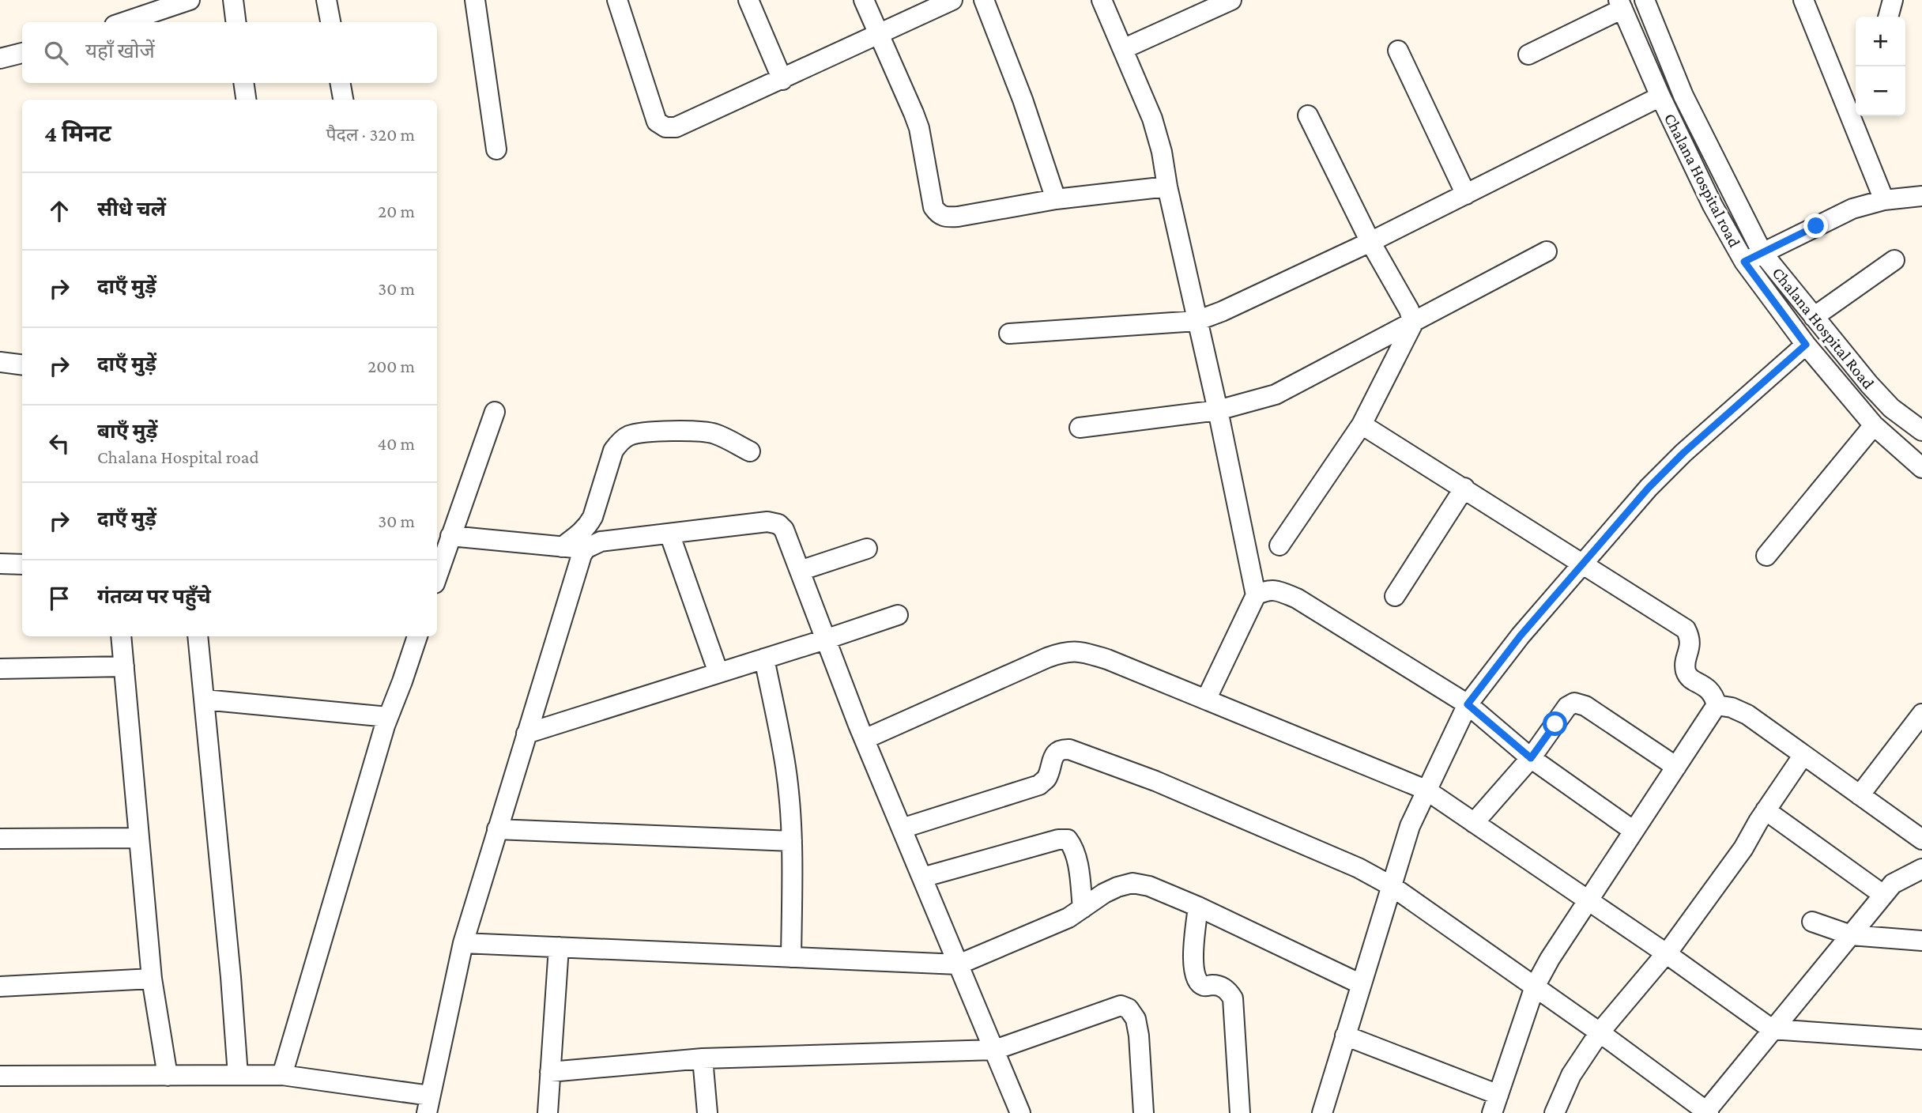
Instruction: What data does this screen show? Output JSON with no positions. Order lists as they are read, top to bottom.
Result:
{
  "streets": {
    "street": ["Chalana Hospital road", "Chalana Hospital Road"]
  },
  "page": {
    "map_buttons": ["+", "−"],
    "search": "यहाँ खोजें",
    "heading": ["4 मिनट", "पैदल · 320 m"],
    "list": [
      ["सीधे चलें", "20 m"],
      ["दाएँ मुड़ें", "30 m"],
      ["दाएँ मुड़ें", "200 m"],
      ["बाएँ मुड़ें", "Chalana Hospital road", "40 m"],
      ["दाएँ मुड़ें", "30 m"],
      "गंतव्य पर पहुँचे"
    ]
  }
}
